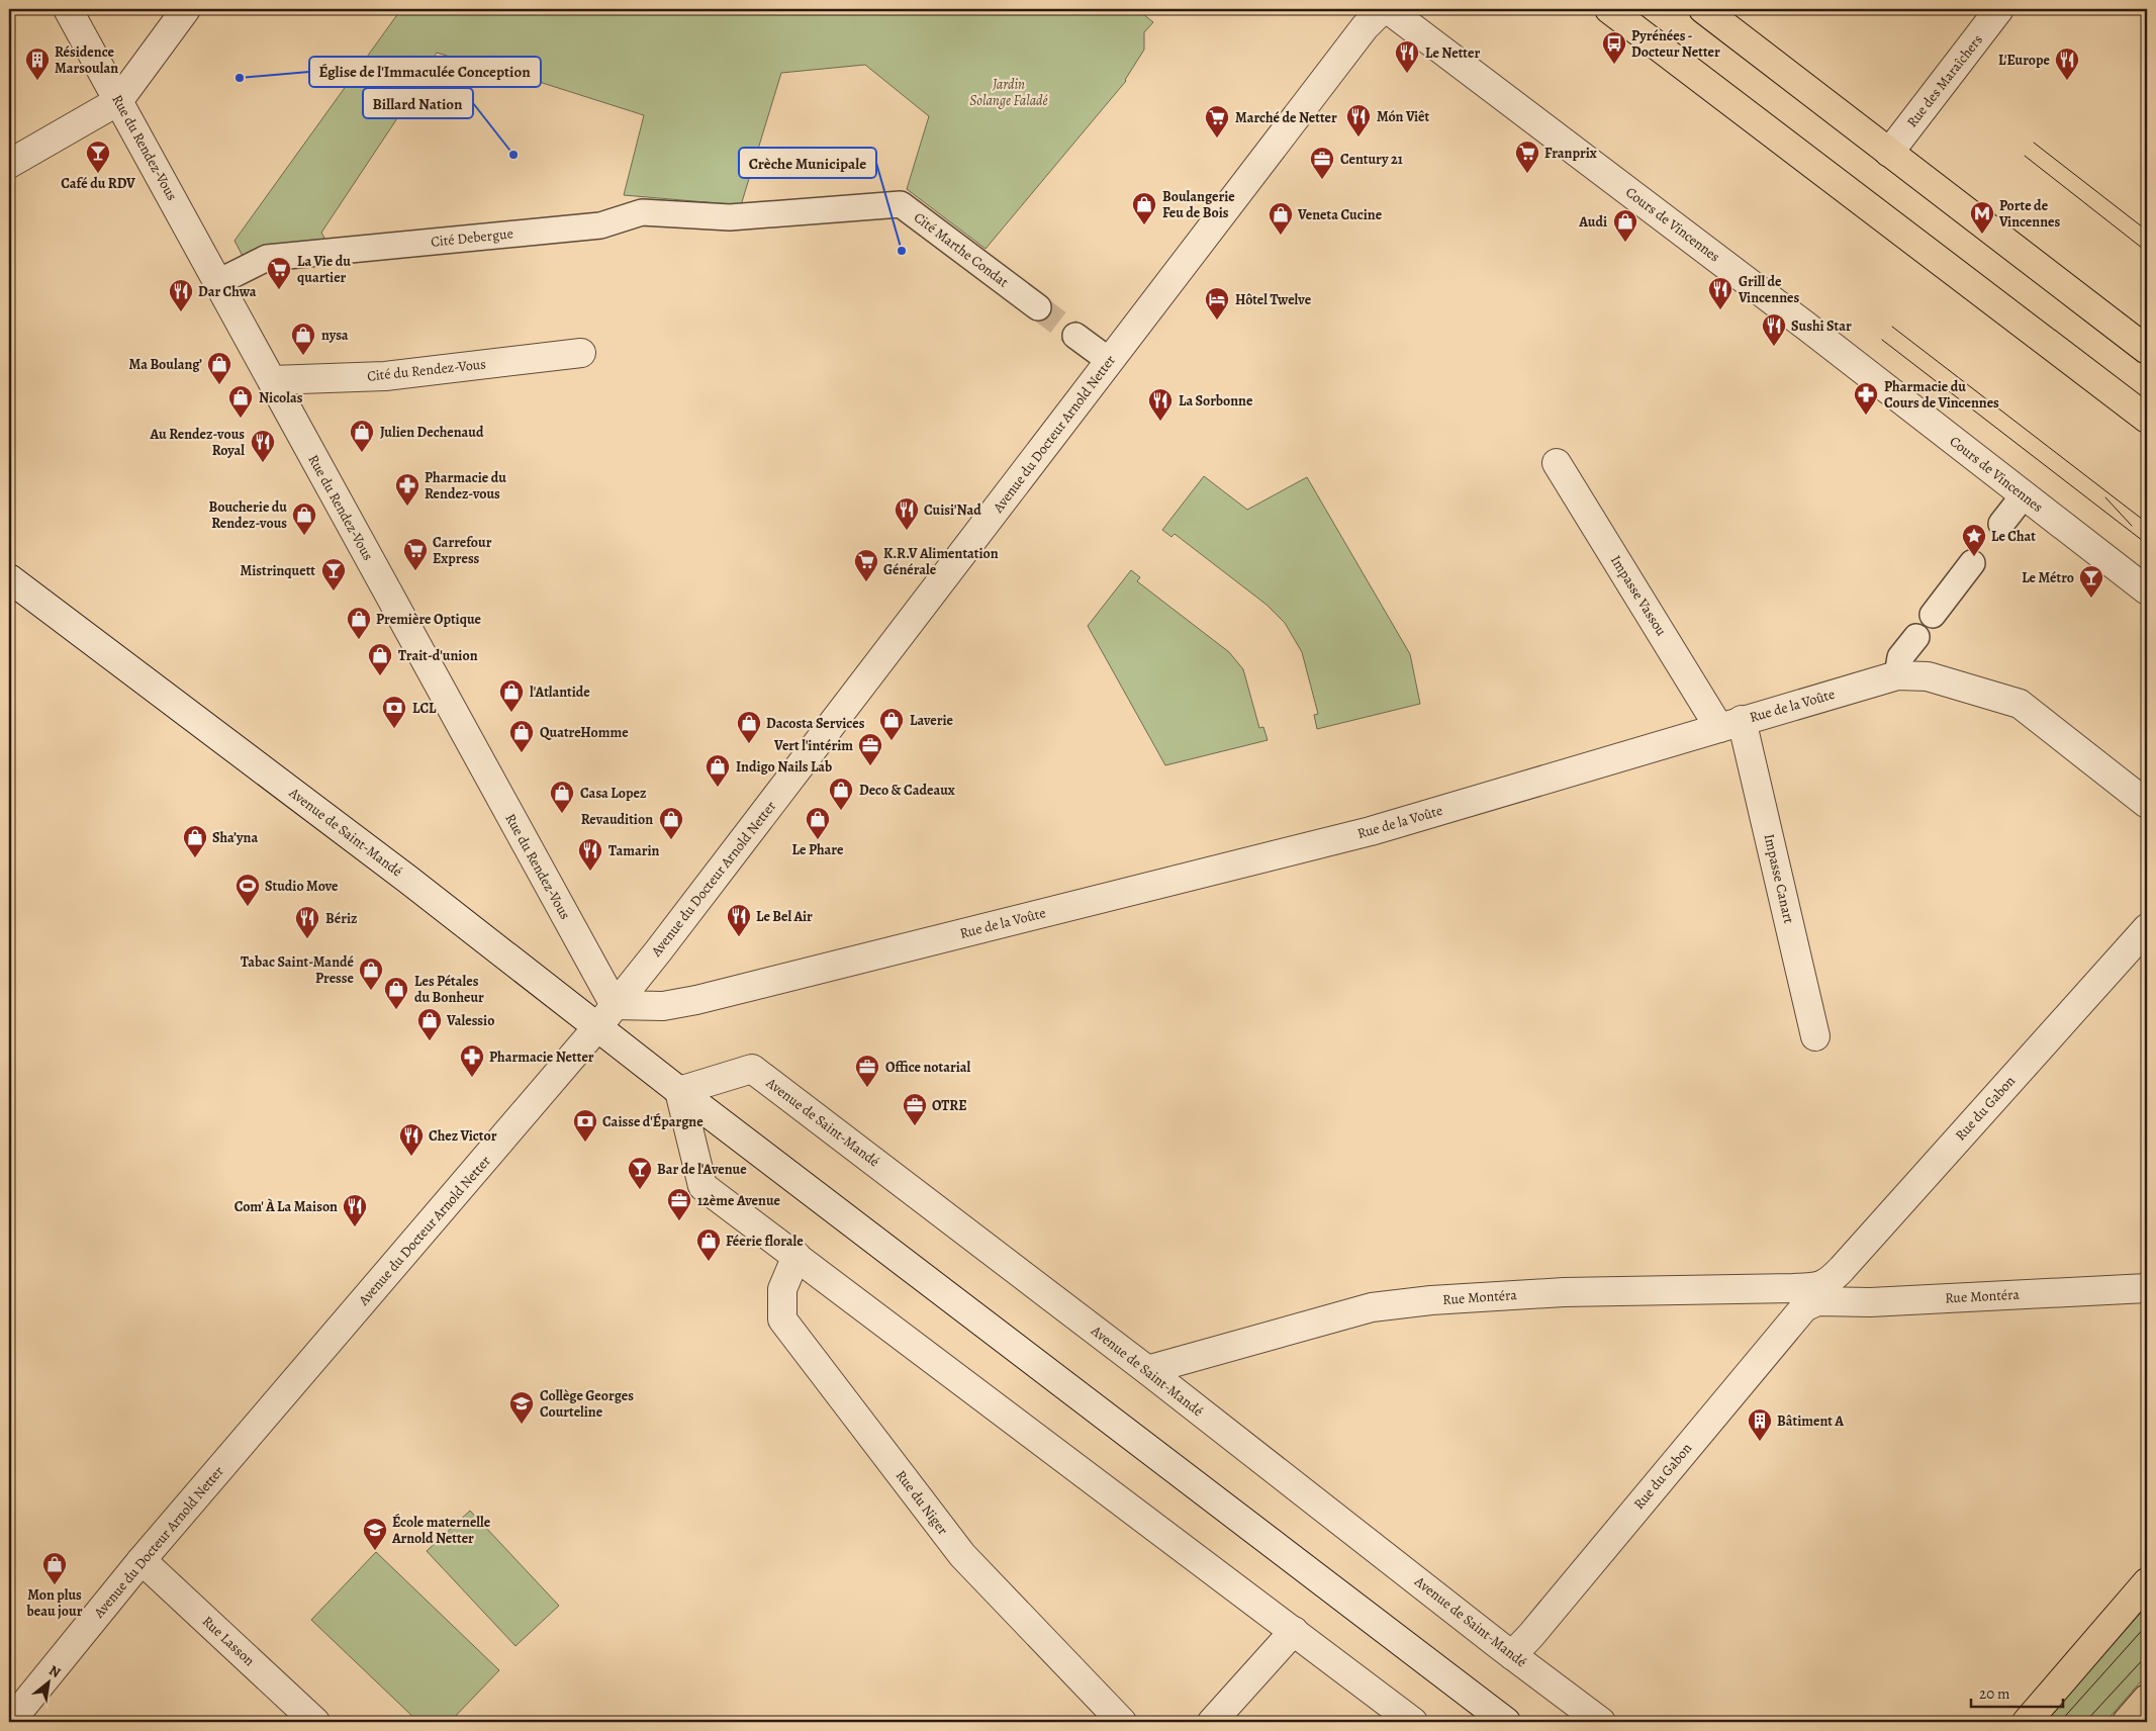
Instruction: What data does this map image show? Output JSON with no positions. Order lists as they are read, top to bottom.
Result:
{
  "streets": {
    "street": [
      "Rue des Maraîchers",
      "Rue du Rendez-Vous",
      "Cours de Vincennes",
      "Cité Debergue",
      "Cité Marthe Condat",
      "Cité du Rendez-Vous",
      "Avenue du Docteur Arnold Netter",
      "Impasse Vassou",
      "Rue de la Voûte",
      "Avenue de Saint-Mandé",
      "Impasse Canart",
      "Rue du Gabon",
      "Rue Montéra",
      "Rue du Niger",
      "Rue Lasson"
    ]
  },
  "crossings": [
    ["Rue du Rendez-Vous", "Cité Debergue"],
    ["Rue du Rendez-Vous", "Cité du Rendez-Vous"],
    ["Rue du Rendez-Vous", "Avenue du Docteur Arnold Netter"],
    ["Rue du Rendez-Vous", "Rue de la Voûte"],
    ["Cité Debergue", "Cité Marthe Condat"],
    ["Avenue du Docteur Arnold Netter", "Rue de la Voûte"],
    ["Avenue du Docteur Arnold Netter", "Avenue de Saint-Mandé"],
    ["Avenue du Docteur Arnold Netter", "Rue Lasson"],
    ["Impasse Vassou", "Rue de la Voûte"],
    ["Impasse Vassou", "Impasse Canart"],
    ["Rue de la Voûte", "Impasse Canart"],
    ["Avenue de Saint-Mandé", "Rue du Gabon"],
    ["Avenue de Saint-Mandé", "Rue Montéra"],
    ["Rue du Gabon", "Rue Montéra"]
  ],
  "parks": ["Jardin Solange Faladé"],
  "places": {
    "bus stop": ["Pyrénées - Docteur Netter"],
    "restaurant": [
      "Le Netter",
      "L'Europe",
      "Món Viêt",
      "Grill de Vincennes",
      "Dar Chwa",
      "Sushi Star",
      "La Sorbonne",
      "Au Rendez-vous Royal",
      "Cuisi'Nad",
      "Tamarin",
      "Le Bel Air",
      "Bériz",
      "Chez Victor",
      "Com' À La Maison"
    ],
    "other": ["Église de l'Immaculée Conception", "Billard Nation", "Crèche Municipale"],
    "building": ["Résidence Marsoulan", "Bâtiment A"],
    "supermarket": [
      "Marché de Netter",
      "Franprix",
      "La Vie du quartier",
      "Carrefour Express",
      "K.R.V Alimentation Générale"
    ],
    "bar": [
      "Café du RDV",
      "Mistrinquett",
      "Le Métro",
      "Bar de l'Avenue"
    ],
    "office": [
      "Century 21",
      "Vert l'intérim",
      "Office notarial",
      "OTRE",
      "12ème Avenue"
    ],
    "shop": [
      "Boulangerie Feu de Bois",
      "Veneta Cucine",
      "Audi",
      "nysa",
      "Ma Boulang’",
      "Nicolas",
      "Julien Dechenaud",
      "Boucherie du Rendez-vous",
      "Première Optique",
      "Trait-d'union",
      "l'Atlantide",
      "Laverie",
      "Dacosta Services",
      "QuatreHomme",
      "Indigo Nails Lab",
      "Deco & Cadeaux",
      "Casa Lopez",
      "Revaudition",
      "Le Phare",
      "Sha’yna",
      "Tabac Saint-Mandé Presse",
      "Les Pétales du Bonheur",
      "Valessio",
      "Féerie florale",
      "Mon plus beau jour"
    ],
    "metro station": ["Porte de Vincennes"],
    "hotel": ["Hôtel Twelve"],
    "pharmacy": ["Pharmacie du Cours de Vincennes", "Pharmacie du Rendez-vous", "Pharmacie Netter"],
    "place": ["Le Chat"],
    "bank": ["LCL", "Caisse d'Épargne"],
    "sports": ["Studio Move"],
    "school or university": ["Collège Georges Courteline", "École maternelle Arnold Netter"]
  },
  "scale_bar": "20 m",
  "north": "top right"
}
